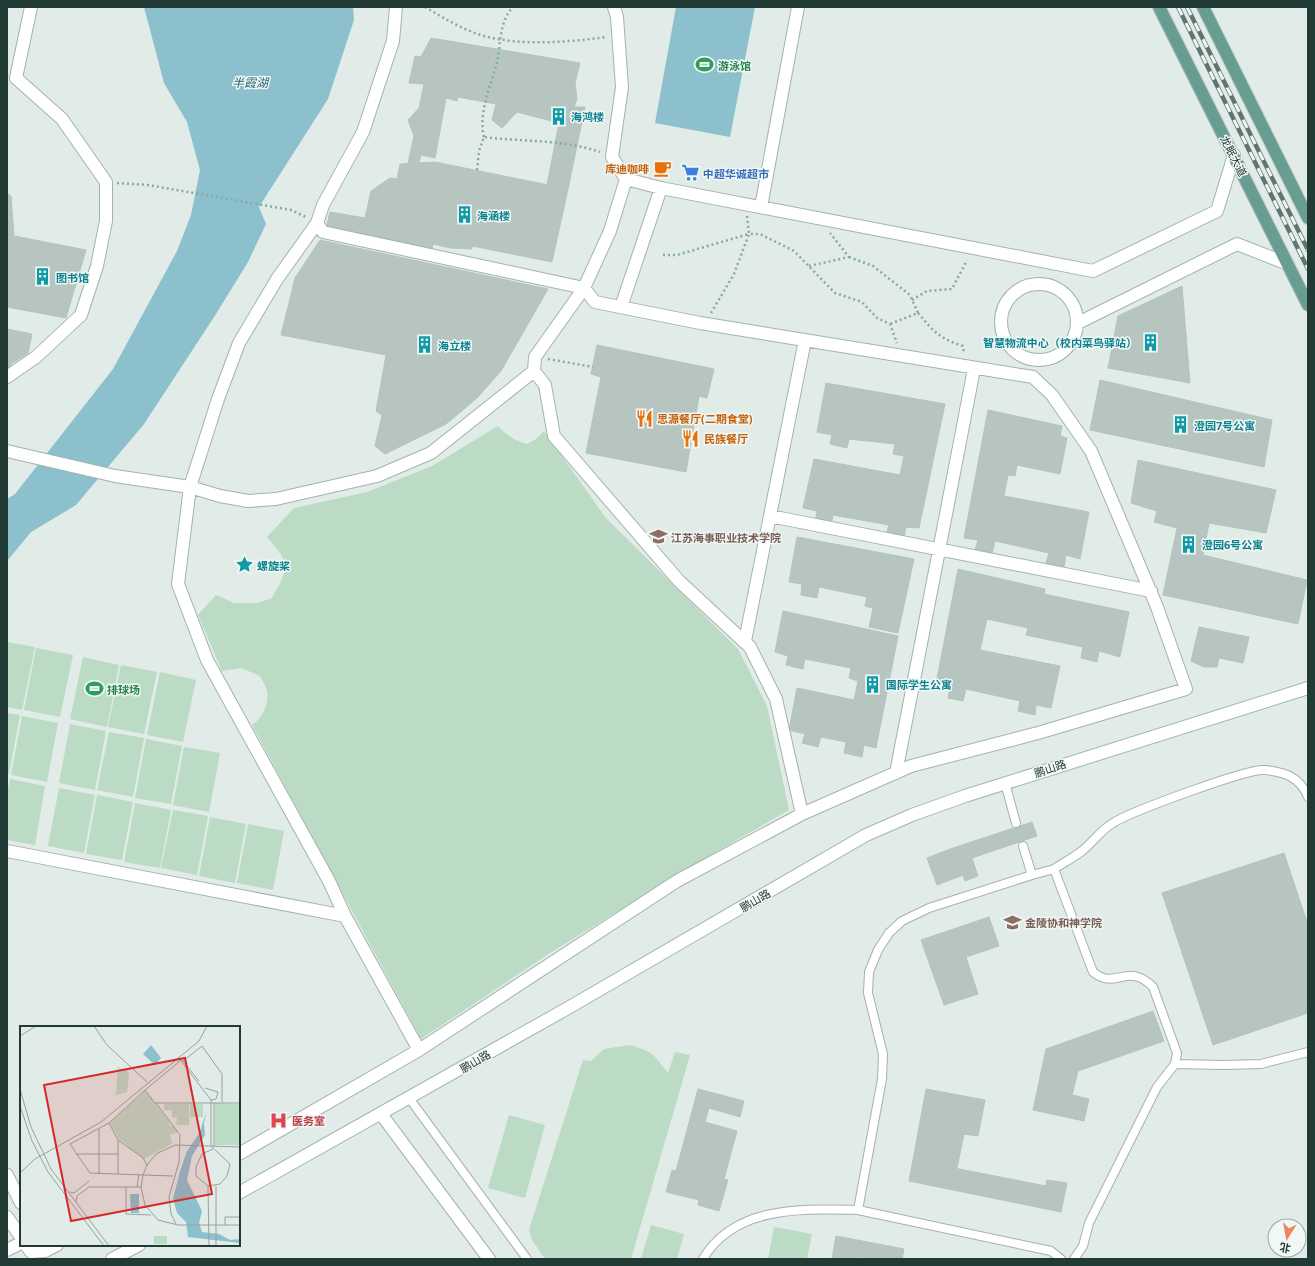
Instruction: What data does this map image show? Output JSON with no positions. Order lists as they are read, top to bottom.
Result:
{
  "streets": {
    "main road": ["龙眠大道"],
    "street": ["鹏山路"]
  },
  "water": ["半霞湖"],
  "places": {
    "sports": ["游泳馆", "排球场"],
    "building": [
      "海鸿楼",
      "海涵楼",
      "图书馆",
      "智慧物流中心（校内菜鸟驿站）",
      "海立楼",
      "澄园7号公寓",
      "澄园6号公寓",
      "国际学生公寓"
    ],
    "cafe": ["库迪咖啡"],
    "supermarket": ["中超华诚超市"],
    "restaurant": ["思源餐厅(二期食堂)", "民族餐厅"],
    "school or university": ["江苏海事职业技术学院", "金陵协和神学院"],
    "place": ["螺旋桨"],
    "hospital": ["医务室"]
  },
  "north": "bottom"
}
